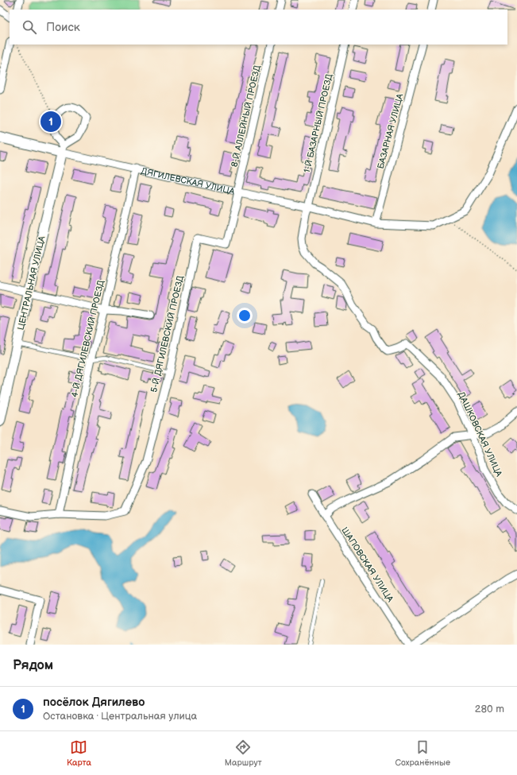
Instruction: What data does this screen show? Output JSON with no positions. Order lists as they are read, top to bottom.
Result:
{
  "streets": {
    "street": [
      "8-Й АЛЛЕЙНЫЙ ПРОЕЗД",
      "1-Й БАЗАРНЫЙ ПРОЕЗД",
      "БАЗАРНАЯ УЛИЦА",
      "ДЯГИЛЕВСКАЯ УЛИЦА",
      "ЦЕНТРАЛЬНАЯ УЛИЦА",
      "5-Й ДЯГИЛЕВСКИЙ ПРОЕЗД",
      "4-Й ДЯГИЛЕВСКИЙ ПРОЕЗД",
      "ДАШКОВСКАЯ УЛИЦА",
      "ШАПОВСКАЯ УЛИЦА"
    ]
  },
  "crossings": [
    ["8-Й АЛЛЕЙНЫЙ ПРОЕЗД", "ДЯГИЛЕВСКАЯ УЛИЦА"],
    ["8-Й АЛЛЕЙНЫЙ ПРОЕЗД", "5-Й ДЯГИЛЕВСКИЙ ПРОЕЗД"],
    ["1-Й БАЗАРНЫЙ ПРОЕЗД", "ДЯГИЛЕВСКАЯ УЛИЦА"],
    ["1-Й БАЗАРНЫЙ ПРОЕЗД", "ДАШКОВСКАЯ УЛИЦА"],
    ["БАЗАРНАЯ УЛИЦА", "ДЯГИЛЕВСКАЯ УЛИЦА"],
    ["ДЯГИЛЕВСКАЯ УЛИЦА", "ЦЕНТРАЛЬНАЯ УЛИЦА"],
    ["ДЯГИЛЕВСКАЯ УЛИЦА", "5-Й ДЯГИЛЕВСКИЙ ПРОЕЗД"],
    ["ДЯГИЛЕВСКАЯ УЛИЦА", "4-Й ДЯГИЛЕВСКИЙ ПРОЕЗД"],
    ["ДЯГИЛЕВСКАЯ УЛИЦА", "ДАШКОВСКАЯ УЛИЦА"],
    ["5-Й ДЯГИЛЕВСКИЙ ПРОЕЗД", "4-Й ДЯГИЛЕВСКИЙ ПРОЕЗД"]
  ],
  "page": {
    "search": "Поиск",
    "pins": "1",
    "heading": "Рядом",
    "list": [
      {
        "mark": "1",
        "name": "посёлок Дягилево",
        "note": "Остановка · Центральная улица",
        "value": "280 m"
      }
    ],
    "nav": ["Карта", "Маршрут", "Сохранённые"]
  }
}
